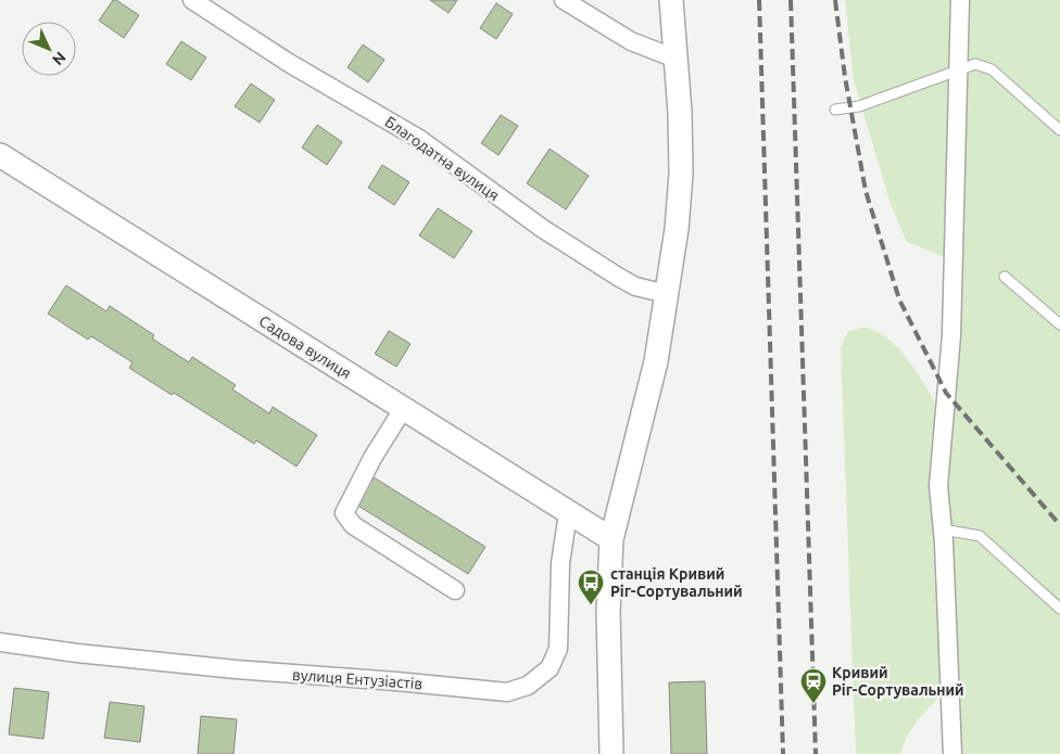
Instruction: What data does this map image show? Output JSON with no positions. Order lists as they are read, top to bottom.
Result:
{
  "streets": {
    "street": ["Благодатна вулиця", "Садова вулиця", "вулиця Ентузіастів"]
  },
  "crossings": [
    ["Садова вулиця", "вулиця Ентузіастів"]
  ],
  "places": {
    "bus stop": ["станція Кривий Ріг-Сортувальний"],
    "station": ["Кривий Ріг-Сортувальний"]
  },
  "north": "bottom right"
}
